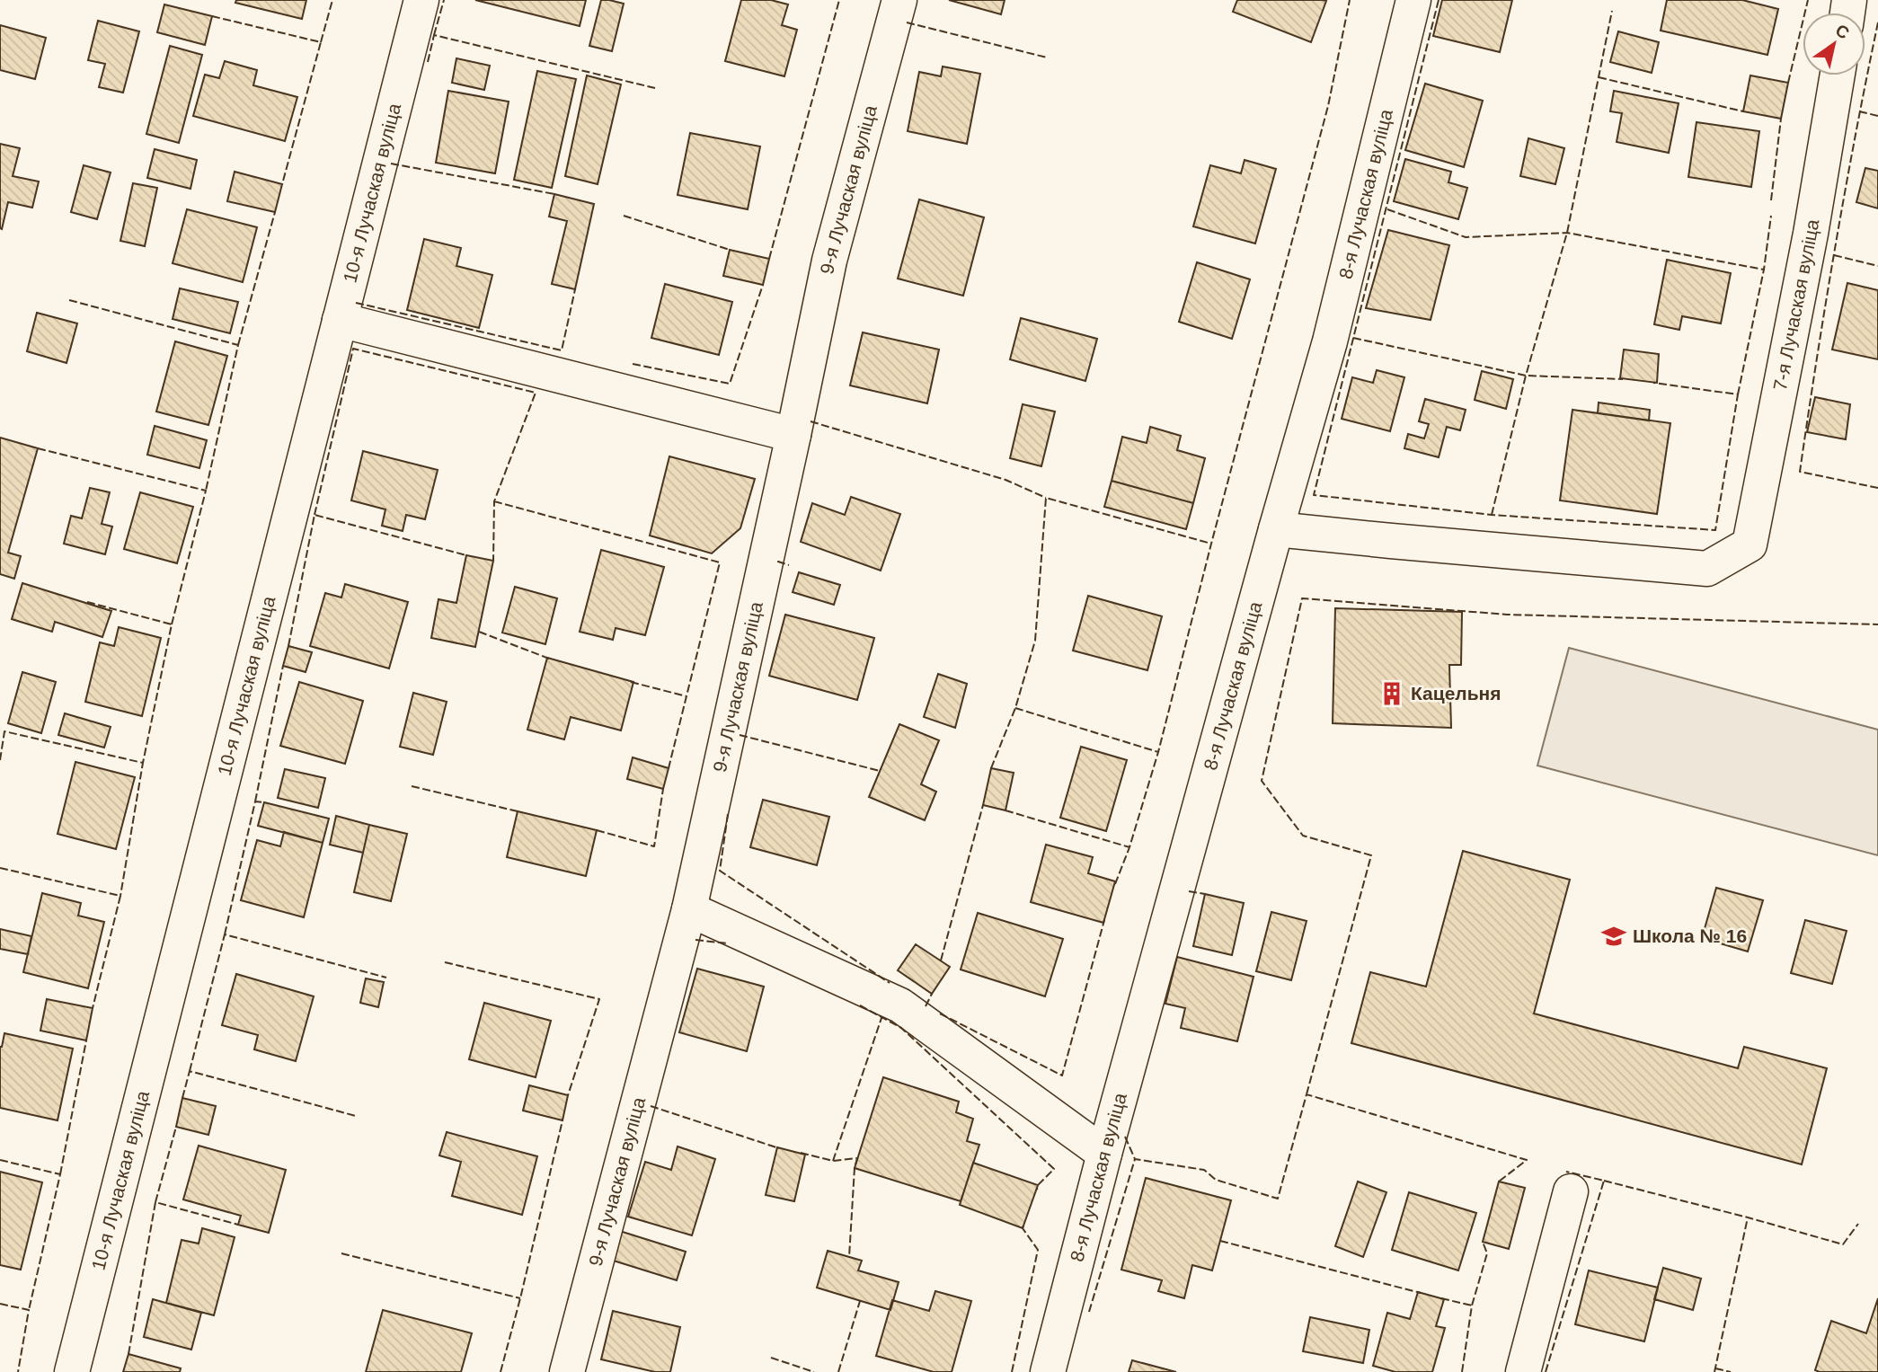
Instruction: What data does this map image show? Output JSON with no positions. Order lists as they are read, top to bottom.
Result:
{
  "streets": {
    "street": [
      "9-я Лучаская вуліца",
      "10-я Лучаская вуліца",
      "8-я Лучаская вуліца",
      "7-я Лучаская вуліца"
    ]
  },
  "crossings": [
    ["8-я Лучаская вуліца", "7-я Лучаская вуліца"]
  ],
  "places": {
    "building": ["Кацельня"],
    "school or university": ["Школа № 16"]
  },
  "north": "top right"
}
